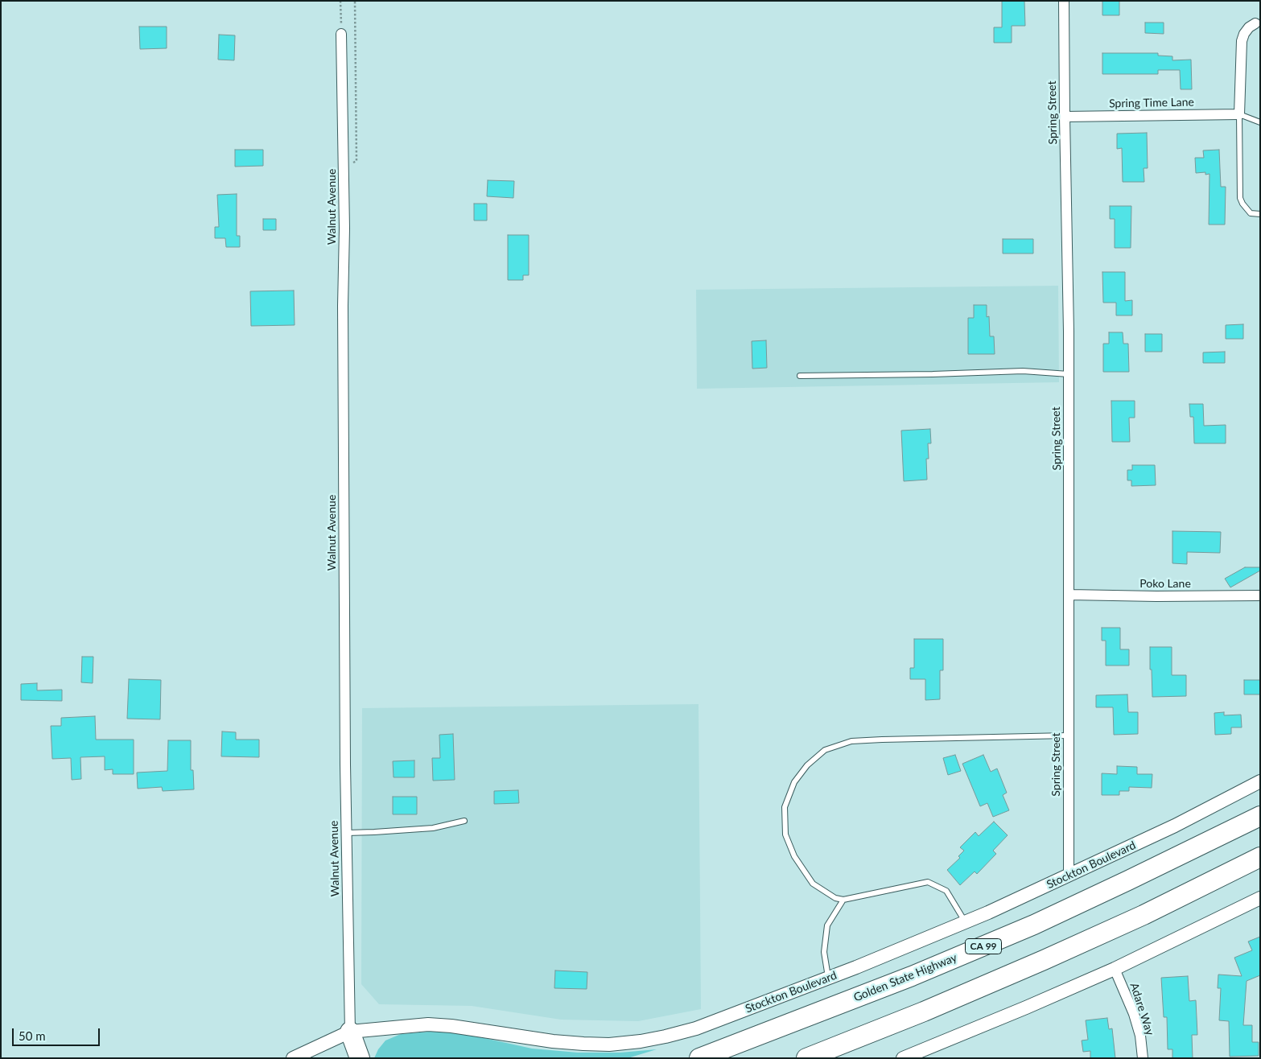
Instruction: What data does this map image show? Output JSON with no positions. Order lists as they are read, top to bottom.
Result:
{
  "streets": {
    "highway": ["CA 99", "Golden State Highway"],
    "street": [
      "Spring Time Lane",
      "Spring Street",
      "Walnut Avenue",
      "Poko Lane",
      "Stockton Boulevard",
      "Adare Way"
    ]
  },
  "crossings": [
    ["Spring Time Lane", "Spring Street"],
    ["Spring Street", "Poko Lane"],
    ["Spring Street", "Stockton Boulevard"],
    ["Walnut Avenue", "Stockton Boulevard"]
  ],
  "scale_bar": "50 m"
}
